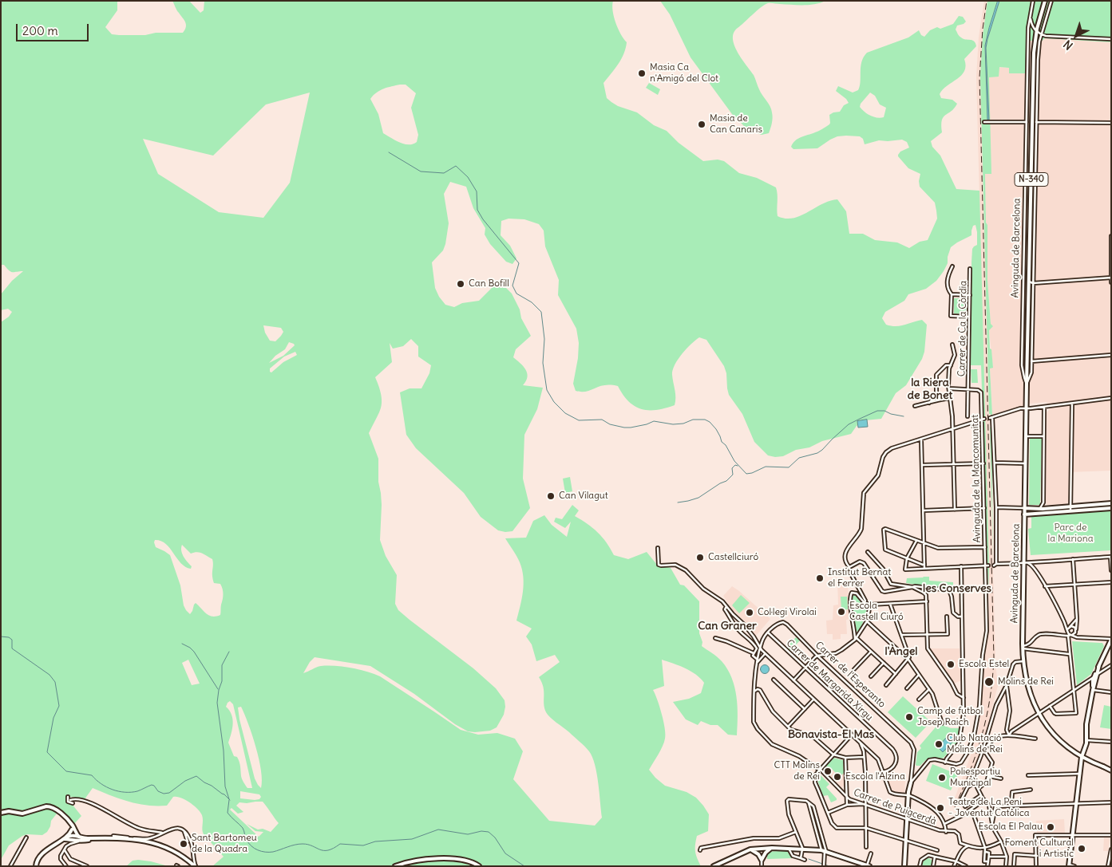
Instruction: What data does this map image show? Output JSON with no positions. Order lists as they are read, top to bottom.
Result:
{
  "streets": {
    "main road": ["N-340", "Avinguda de Barcelona", "Carrer de l'Esperanto"],
    "street": [
      "Carrer de Ca la Còrdia",
      "Avinguda de la Mancomunitat",
      "Carrer de Margarida Xirgu",
      "Carrer de Puigcerdà"
    ]
  },
  "crossings": [
    ["N-340", "Avinguda de Barcelona"],
    ["Carrer de Ca la Còrdia", "Avinguda de la Mancomunitat"],
    ["Carrer de l'Esperanto", "Carrer de Margarida Xirgu"],
    ["Carrer de l'Esperanto", "Carrer de Puigcerdà"]
  ],
  "districts": [
    "la Riera de Bonet",
    "les Conserves",
    "Can Graner",
    "l'Àngel",
    "Bonavista-El Mas"
  ],
  "parks": ["Parc de la Mariona"],
  "places": [
    "Masia Ca n'Amigó del Clot",
    "Masia de Can Canaris",
    "Can Bofill",
    "Can Vilagut",
    "Castellciuró",
    "Institut Bernat el Ferrer",
    "Escola Castell Ciuró",
    "Col·legi Virolai",
    "Escola Estel",
    "Molins de Rei",
    "Camp de futbol Josep Raich",
    "Club Natació Molins de Rei",
    "CTT Molins de Rei",
    "Escola l'Alzina",
    "Poliesportiu Municipal",
    "Teatre de La Peni - Joventut Catòlica",
    "Escola El Palau",
    "Sant Bartomeu de la Quadra",
    "Foment Cultural i Artistic"
  ],
  "scale_bar": "200 m",
  "north": "bottom left"
}
